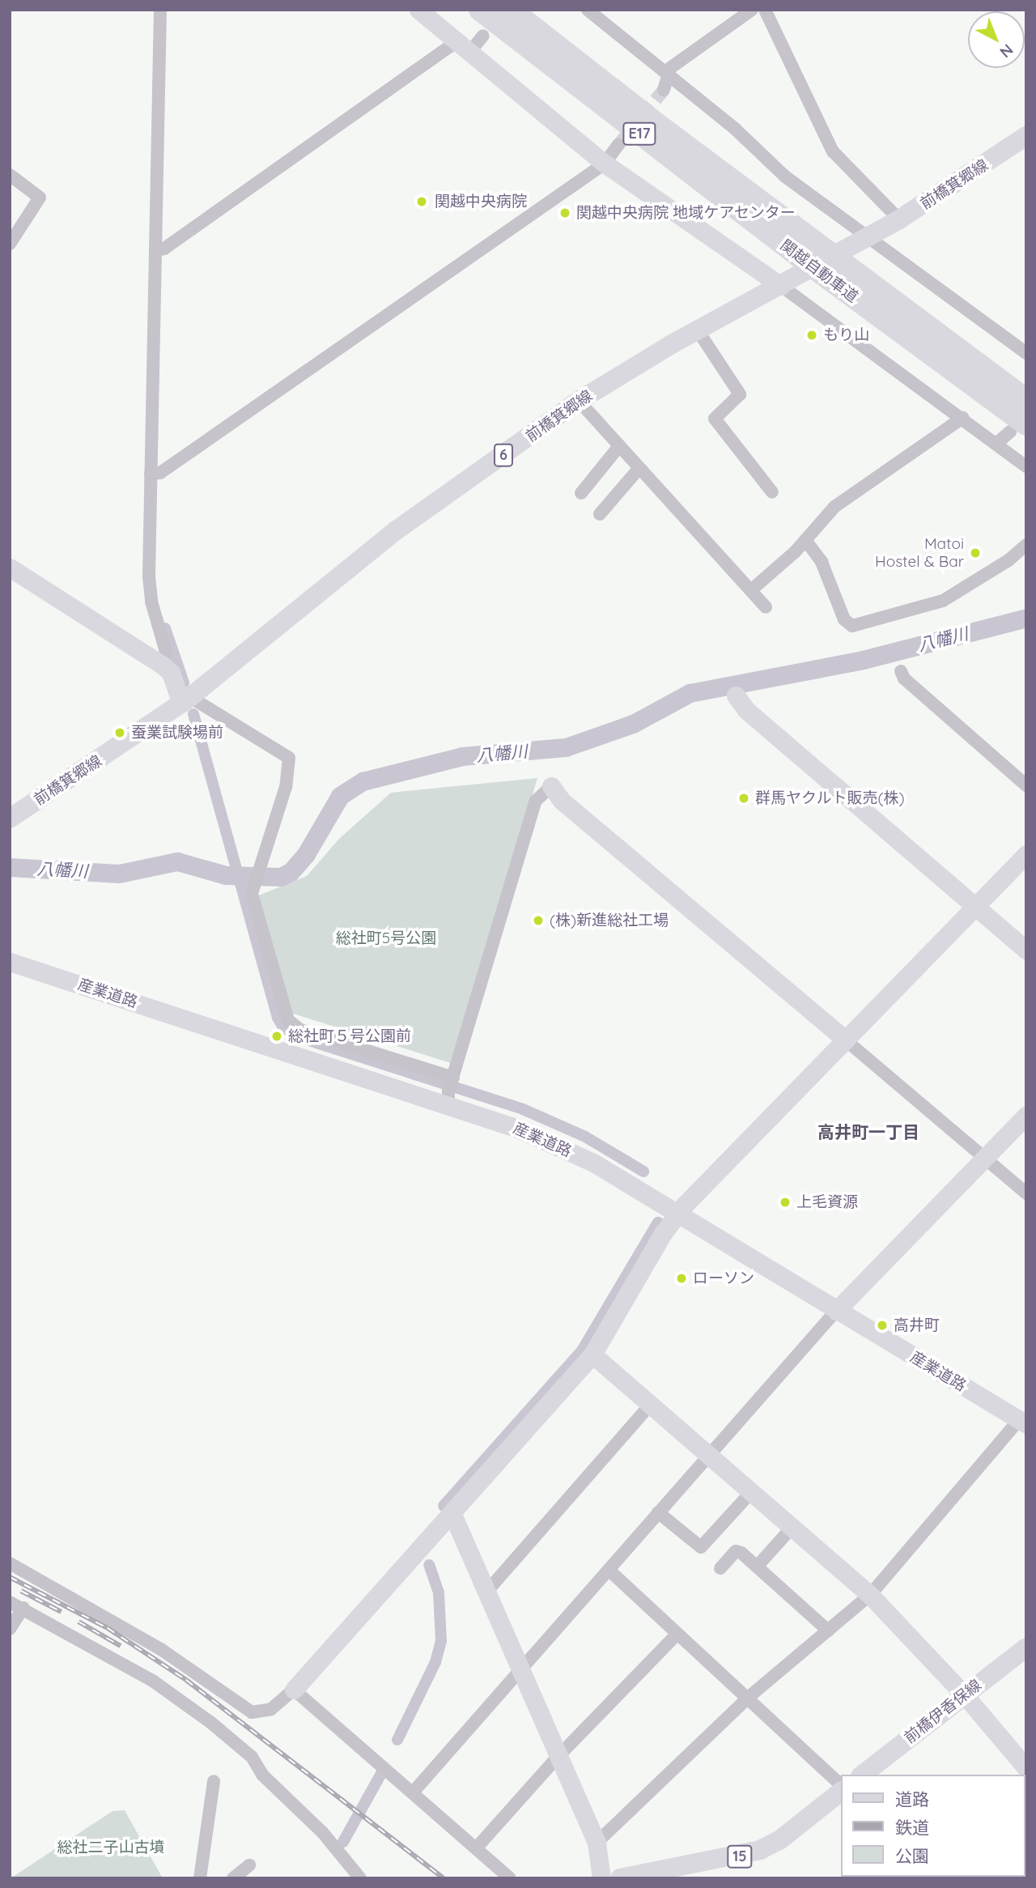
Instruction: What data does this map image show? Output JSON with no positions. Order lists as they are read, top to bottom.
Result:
{
  "streets": {
    "highway": ["E17", "関越自動車道"],
    "main road": [
      "前橋箕郷線",
      "6",
      "前橋伊香保線",
      "15"
    ],
    "street": ["産業道路"]
  },
  "districts": ["高井町一丁目"],
  "water": ["八幡川"],
  "parks": ["総社町5号公園", "総社二子山古墳"],
  "places": [
    "関越中央病院",
    "関越中央病院 地域ケアセンター",
    "もり山",
    "Matoi Hostel & Bar",
    "蚕業試験場前",
    "群馬ヤクルト販売(株)",
    "(株)新進総社工場",
    "総社町５号公園前",
    "上毛資源",
    "ローソン",
    "高井町"
  ],
  "legend": ["道路", "鉄道", "公園"],
  "north": "bottom right"
}
